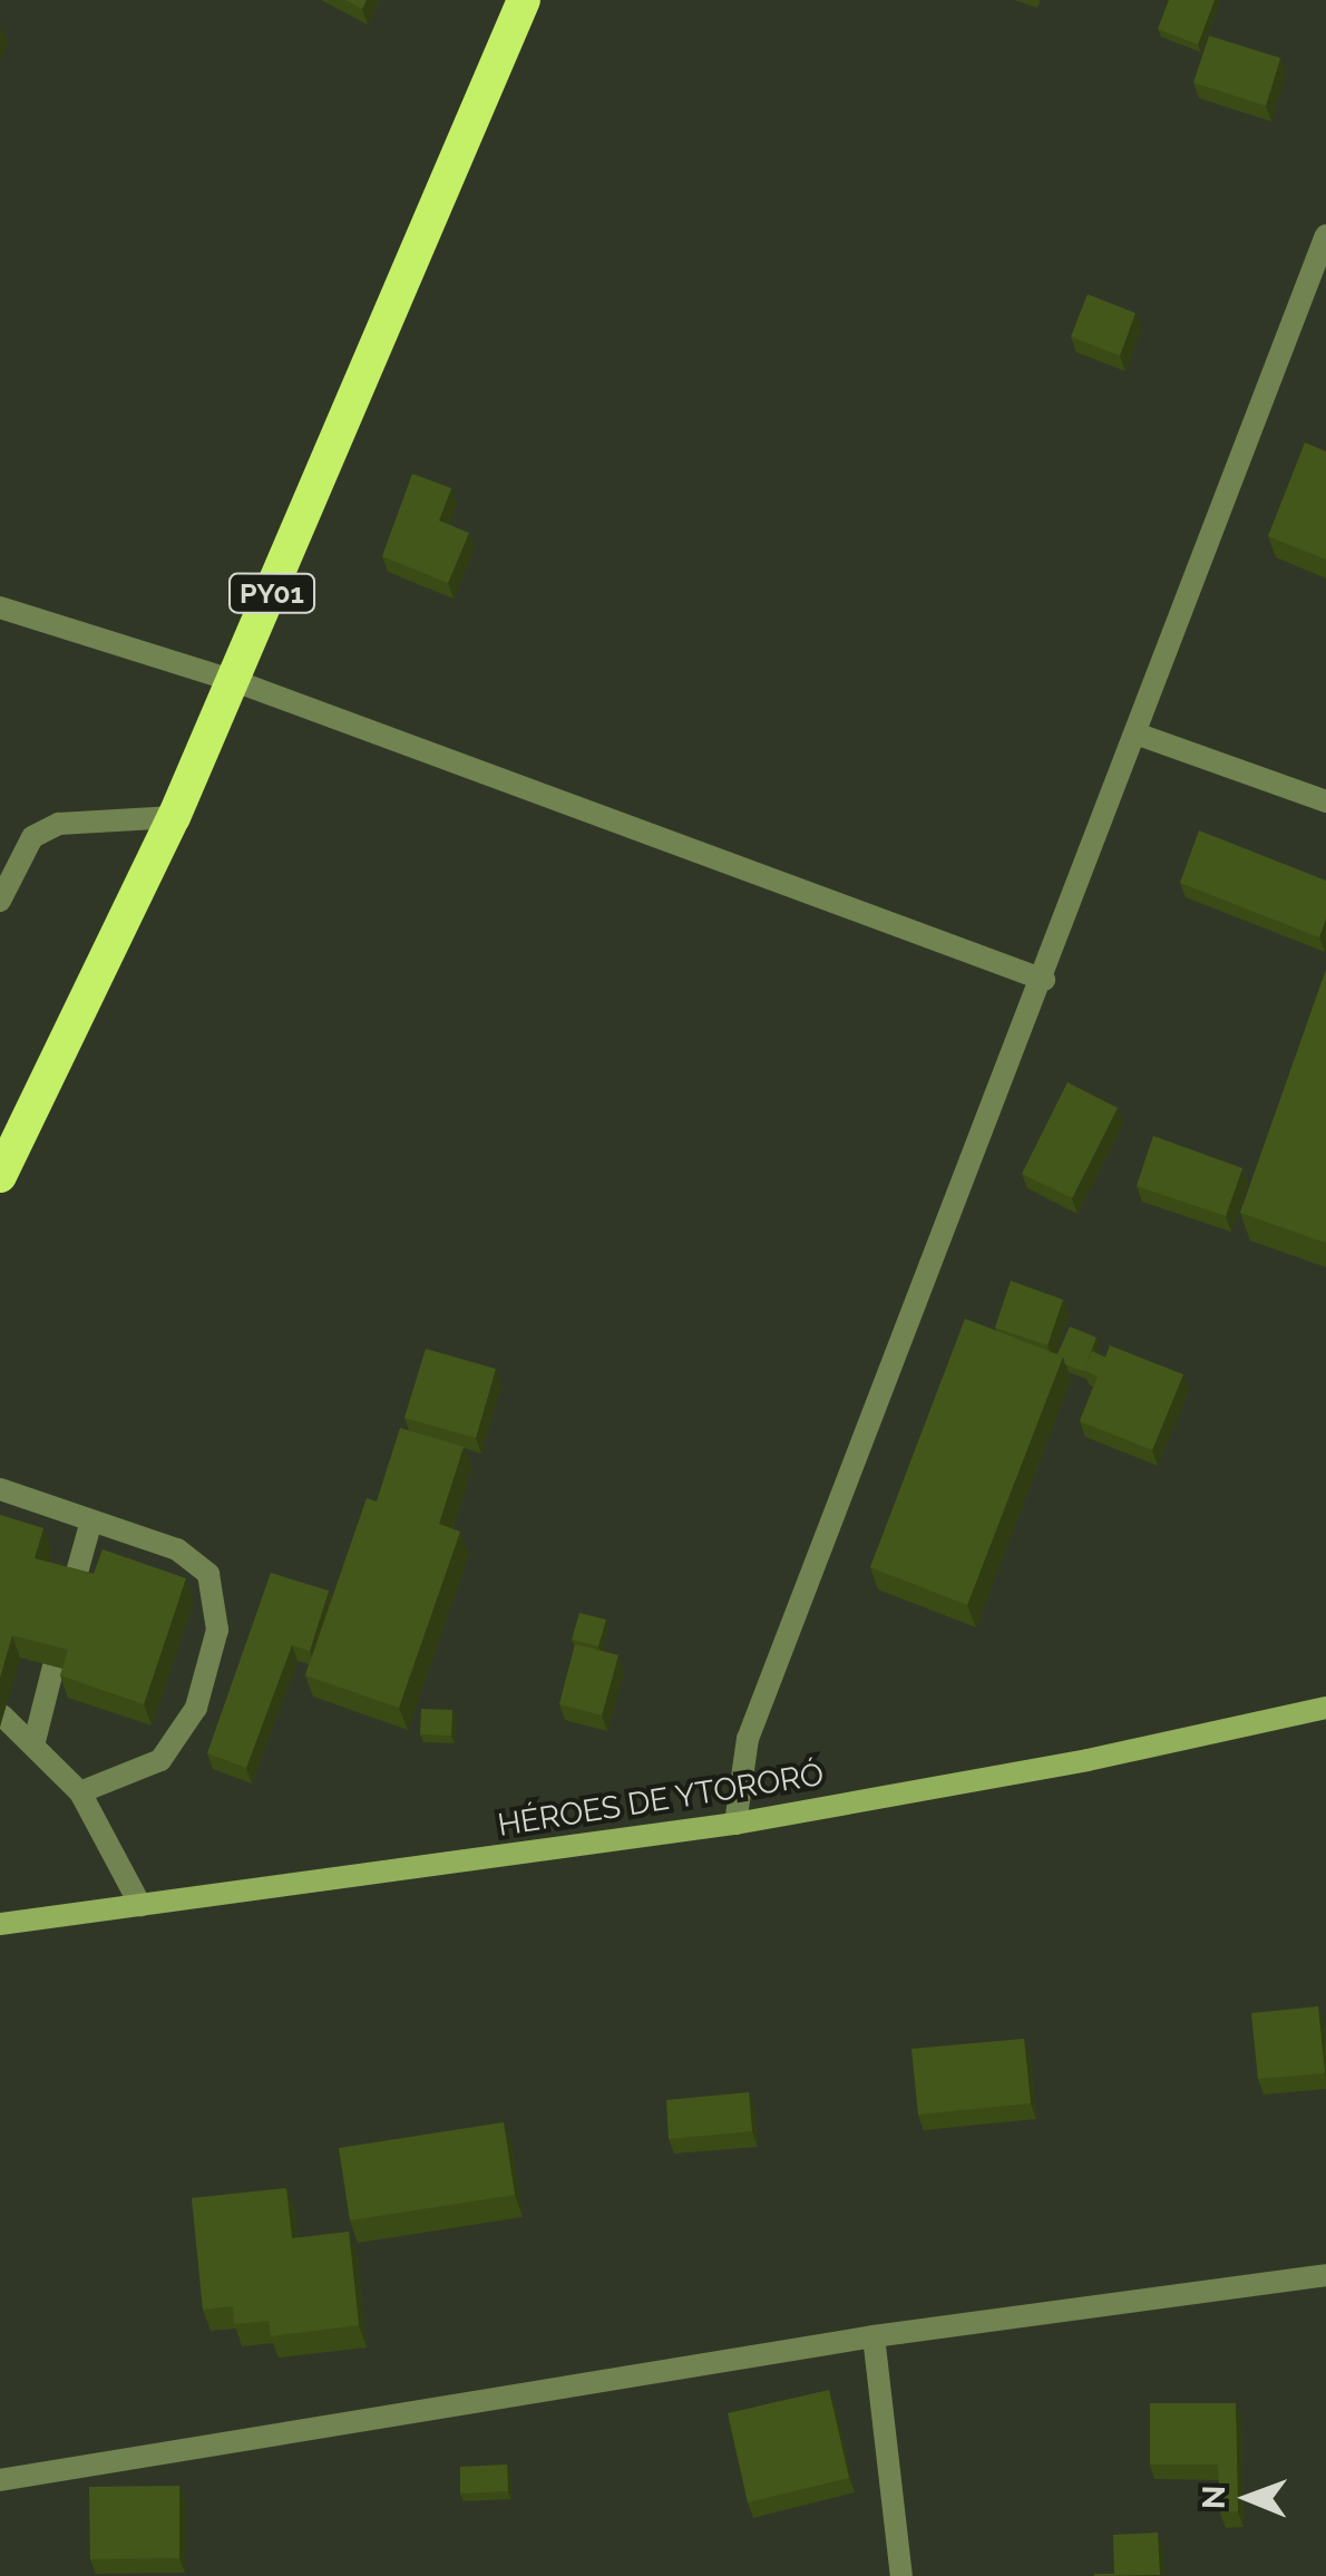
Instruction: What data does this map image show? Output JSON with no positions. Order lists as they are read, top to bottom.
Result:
{
  "streets": {
    "highway": ["PY01"],
    "main road": ["HÉROES DE YTORORÓ"]
  },
  "north": "left"
}
